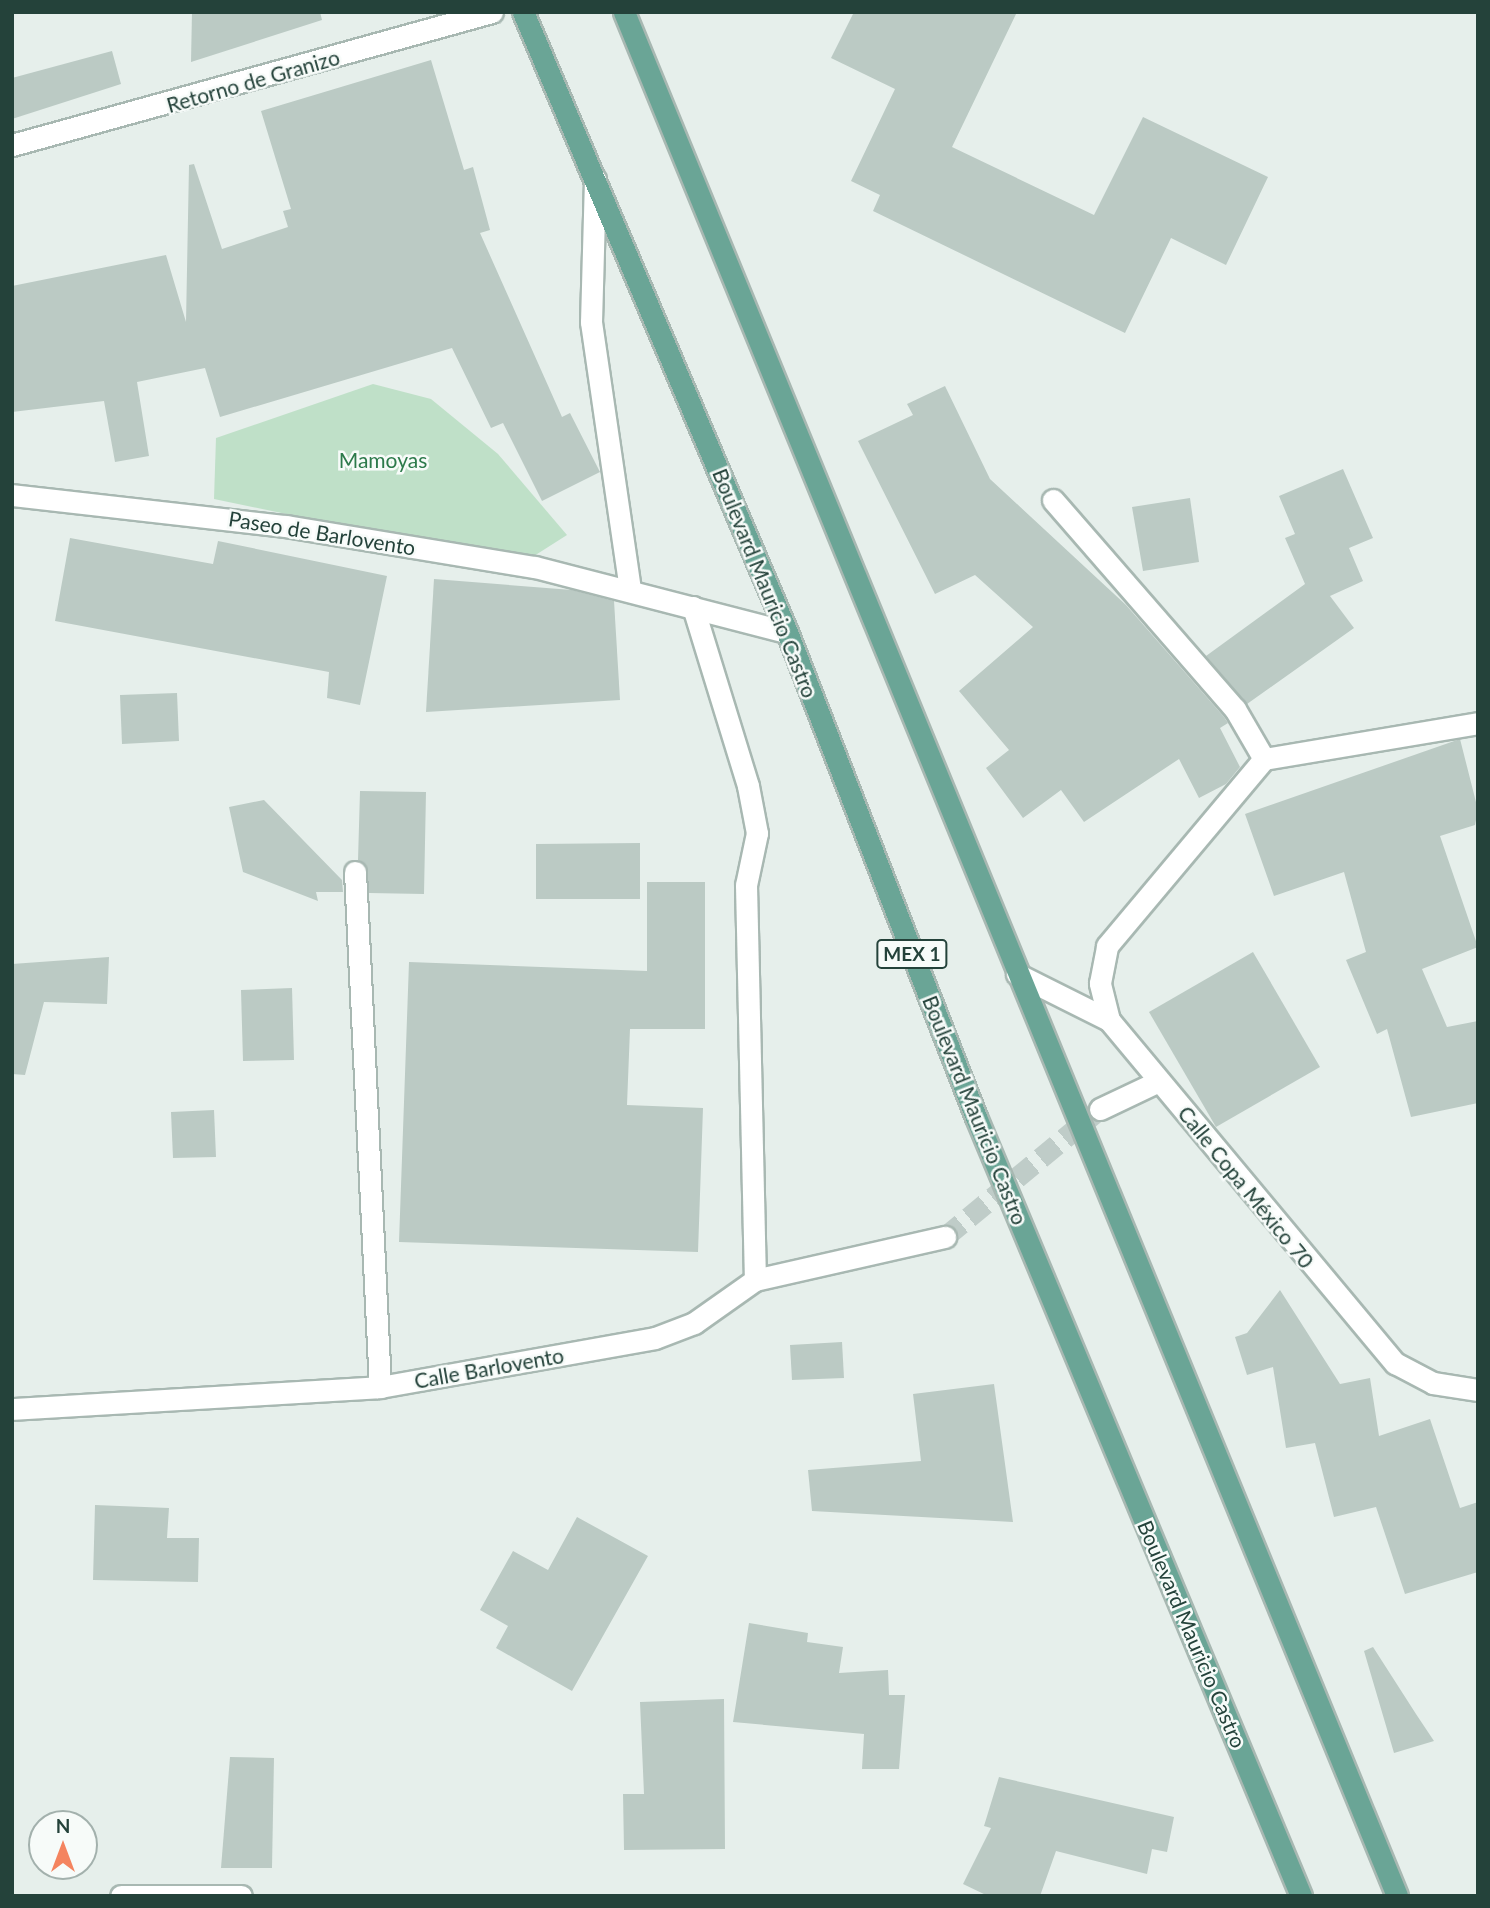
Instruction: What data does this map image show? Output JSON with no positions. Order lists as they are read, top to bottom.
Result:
{
  "streets": {
    "main road": ["Boulevard Mauricio Castro", "MEX 1"],
    "street": [
      "Retorno de Granizo",
      "Paseo de Barlovento",
      "Calle Copa México 70",
      "Calle Barlovento"
    ]
  },
  "crossings": [
    ["Paseo de Barlovento", "Boulevard Mauricio Castro"]
  ],
  "parks": ["Mamoyas"],
  "north": "top"
}
